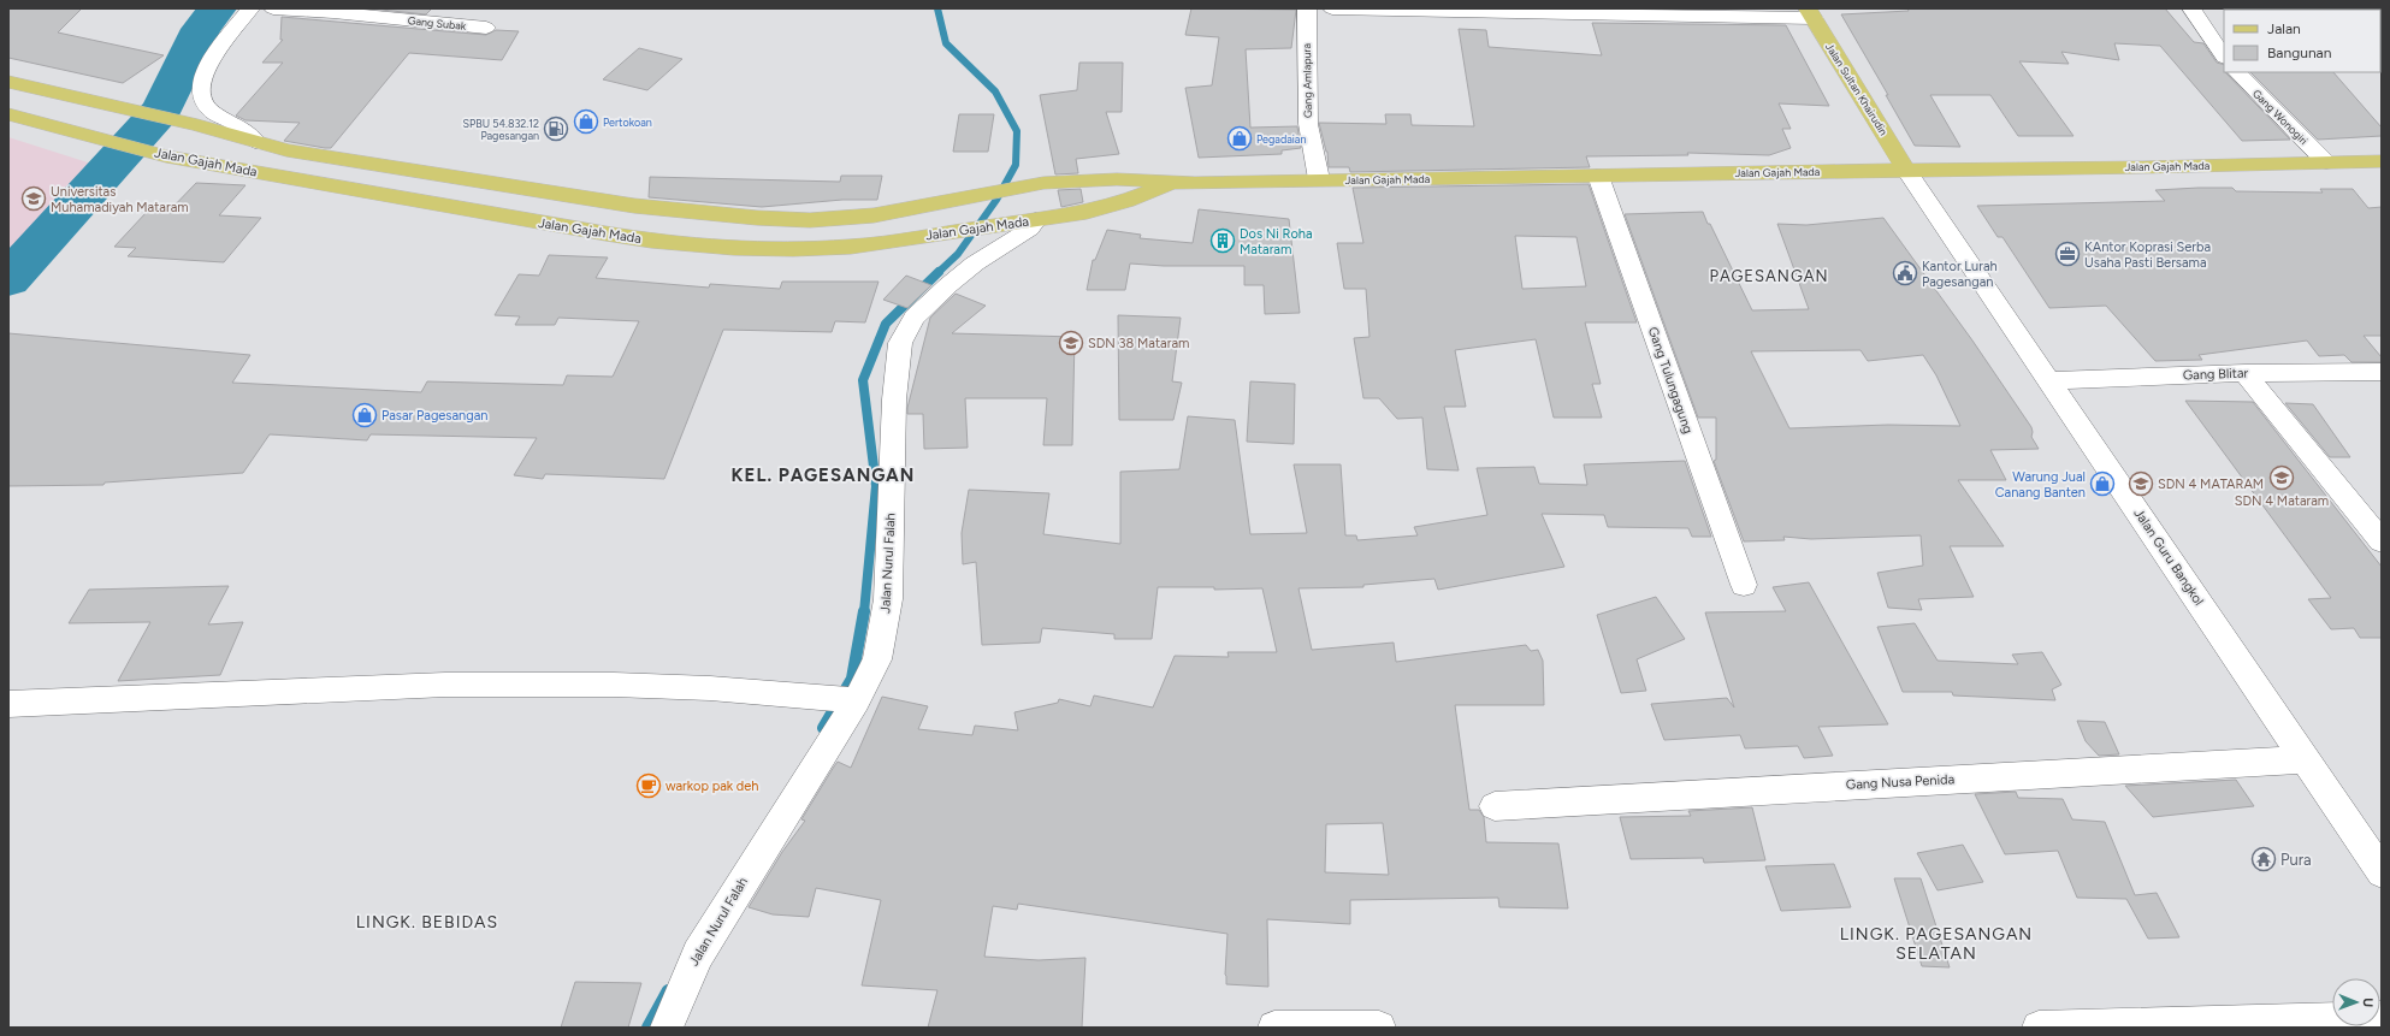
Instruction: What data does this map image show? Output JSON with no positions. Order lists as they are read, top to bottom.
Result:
{
  "streets": {
    "main road": ["Jalan Sultan Khairudin", "Jalan Gajah Mada"],
    "street": [
      "Gang Subak",
      "Gang Amlapura",
      "Gang Wonogiri",
      "Gang Blitar",
      "Gang Tulungagung",
      "Jalan Guru Bangkol",
      "Jalan Nurul Falah",
      "Gang Nusa Penida"
    ]
  },
  "crossings": [
    ["Gang Amlapura", "Jalan Gajah Mada"],
    ["Jalan Sultan Khairudin", "Jalan Gajah Mada"],
    ["Jalan Sultan Khairudin", "Jalan Guru Bangkol"],
    ["Gang Wonogiri", "Jalan Gajah Mada"],
    ["Jalan Gajah Mada", "Gang Tulungagung"],
    ["Jalan Gajah Mada", "Jalan Guru Bangkol"],
    ["Jalan Gajah Mada", "Jalan Nurul Falah"],
    ["Gang Blitar", "Jalan Guru Bangkol"],
    ["Jalan Guru Bangkol", "Gang Nusa Penida"]
  ],
  "districts": [
    "PAGESANGAN",
    "KEL. PAGESANGAN",
    "LINGK. BEBIDAS",
    "LINGK. PAGESANGAN SELATAN"
  ],
  "places": {
    "shop": [
      "Pertokoan",
      "Pegadaian",
      "Pasar Pagesangan",
      "Warung Jual Canang Banten"
    ],
    "fuel station": ["SPBU 54.832.12 Pagesangan"],
    "school or university": [
      "Universitas Muhamadiyah Mataram",
      "SDN 38 Mataram",
      "SDN 4 Mataram",
      "SDN 4 MATARAM"
    ],
    "building": ["Dos Ni Roha Mataram"],
    "office": ["KAntor Koprasi Serba Usaha Pasti Bersama"],
    "public building": ["Kantor Lurah Pagesangan"],
    "cafe": ["warkop pak deh"],
    "temple": ["Pura"]
  },
  "legend": ["Jalan", "Bangunan"],
  "north": "right"
}
